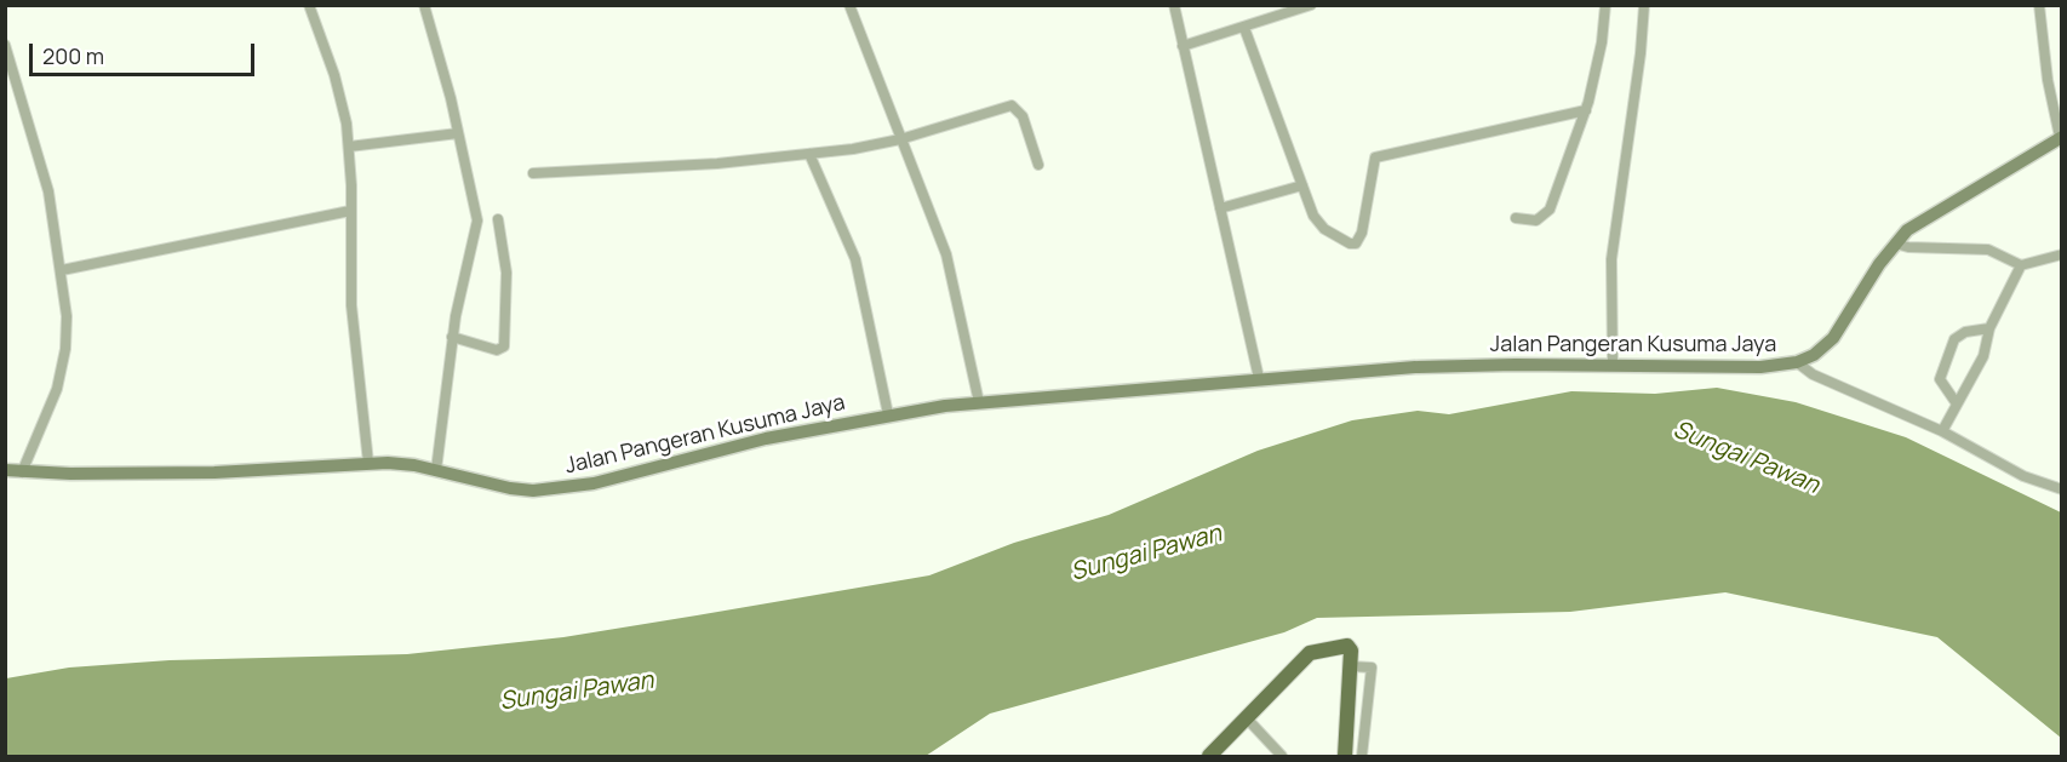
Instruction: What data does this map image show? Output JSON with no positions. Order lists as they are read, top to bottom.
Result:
{
  "streets": {
    "street": ["Jalan Pangeran Kusuma Jaya"]
  },
  "water": ["Sungai Pawan"],
  "scale_bar": "200 m"
}
